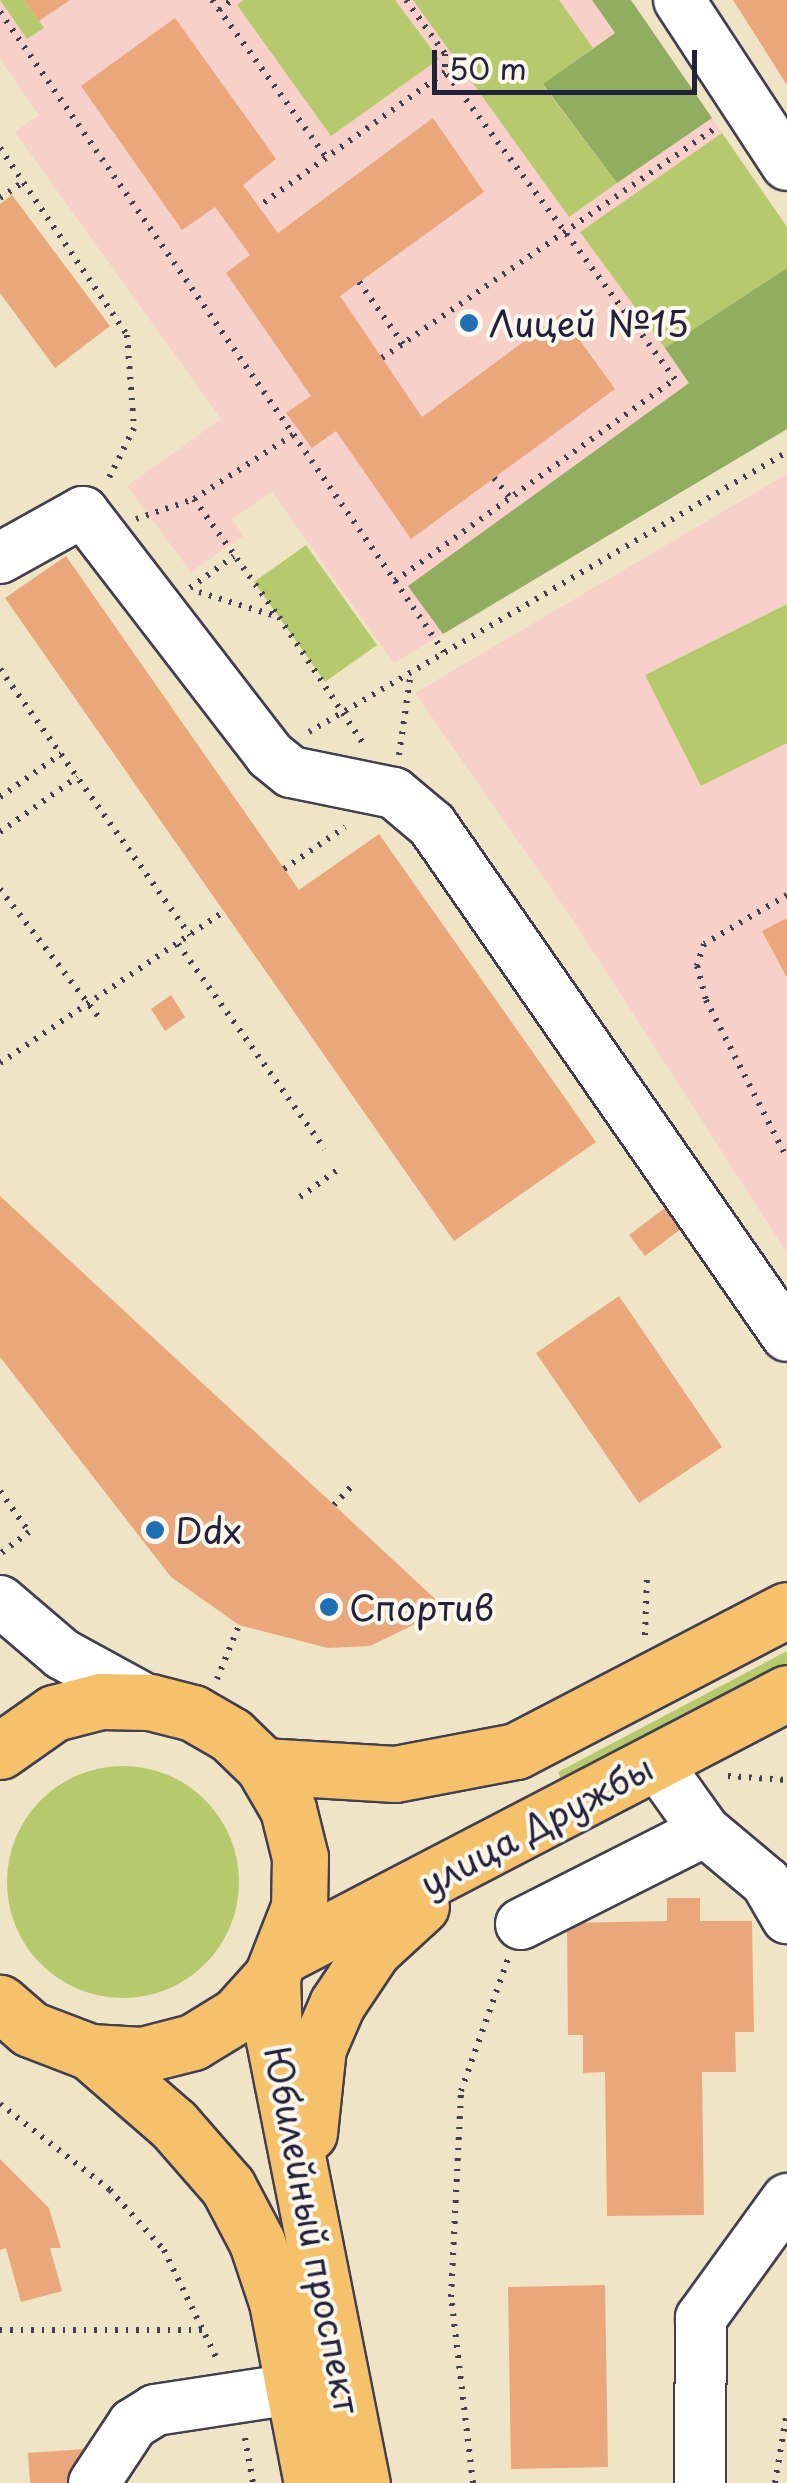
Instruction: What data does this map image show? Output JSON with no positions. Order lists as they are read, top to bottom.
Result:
{
  "streets": {
    "main road": ["улица Дружбы", "Юбилейный проспект"]
  },
  "crossings": [
    ["улица Дружбы", "Юбилейный проспект"]
  ],
  "places": ["Лицей №15", "Ddx", "Спортив"],
  "scale_bar": "50 m"
}
